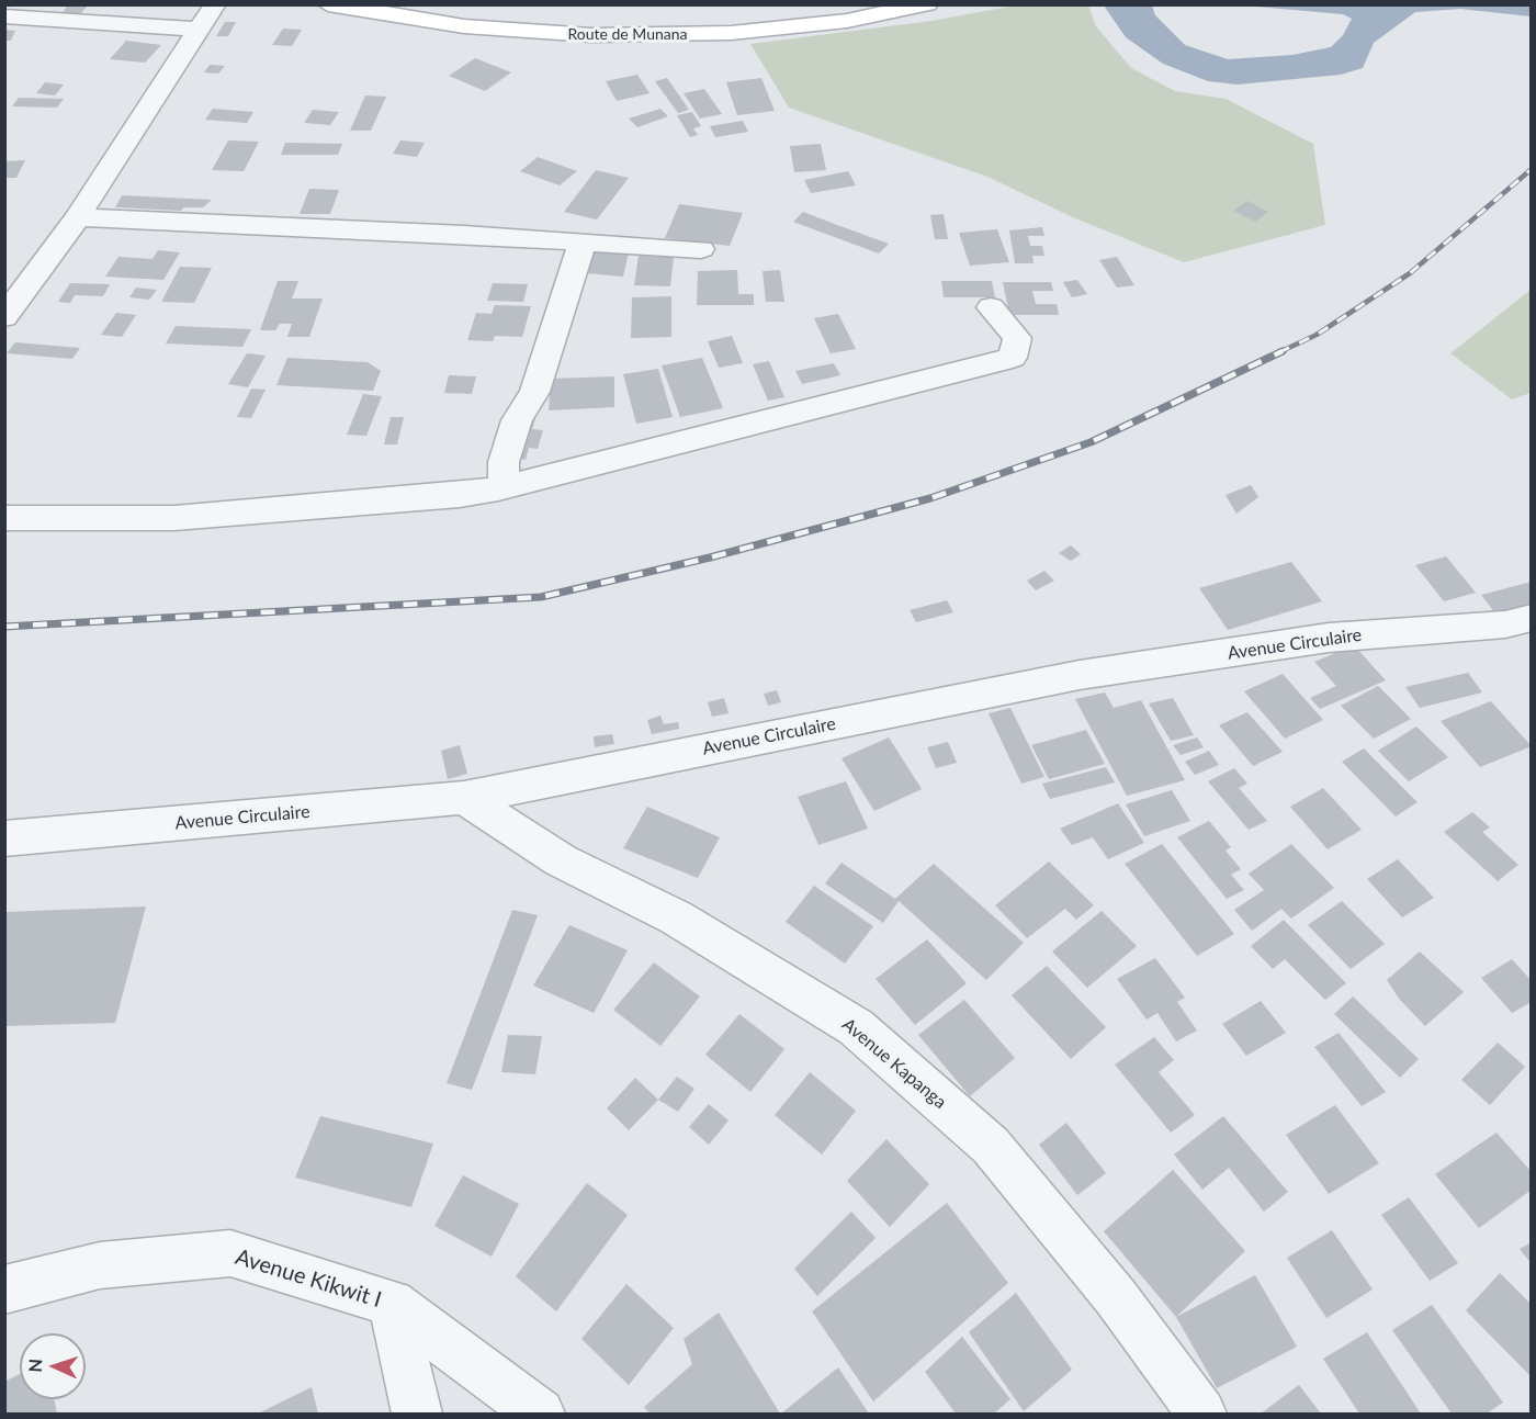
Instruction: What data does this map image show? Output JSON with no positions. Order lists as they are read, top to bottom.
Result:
{
  "streets": {
    "main road": ["Route de Munana"],
    "street": ["Avenue Circulaire", "Avenue Kapanga", "Avenue Kikwit I"]
  },
  "crossings": [
    ["Avenue Circulaire", "Avenue Kapanga"]
  ],
  "north": "left"
}
